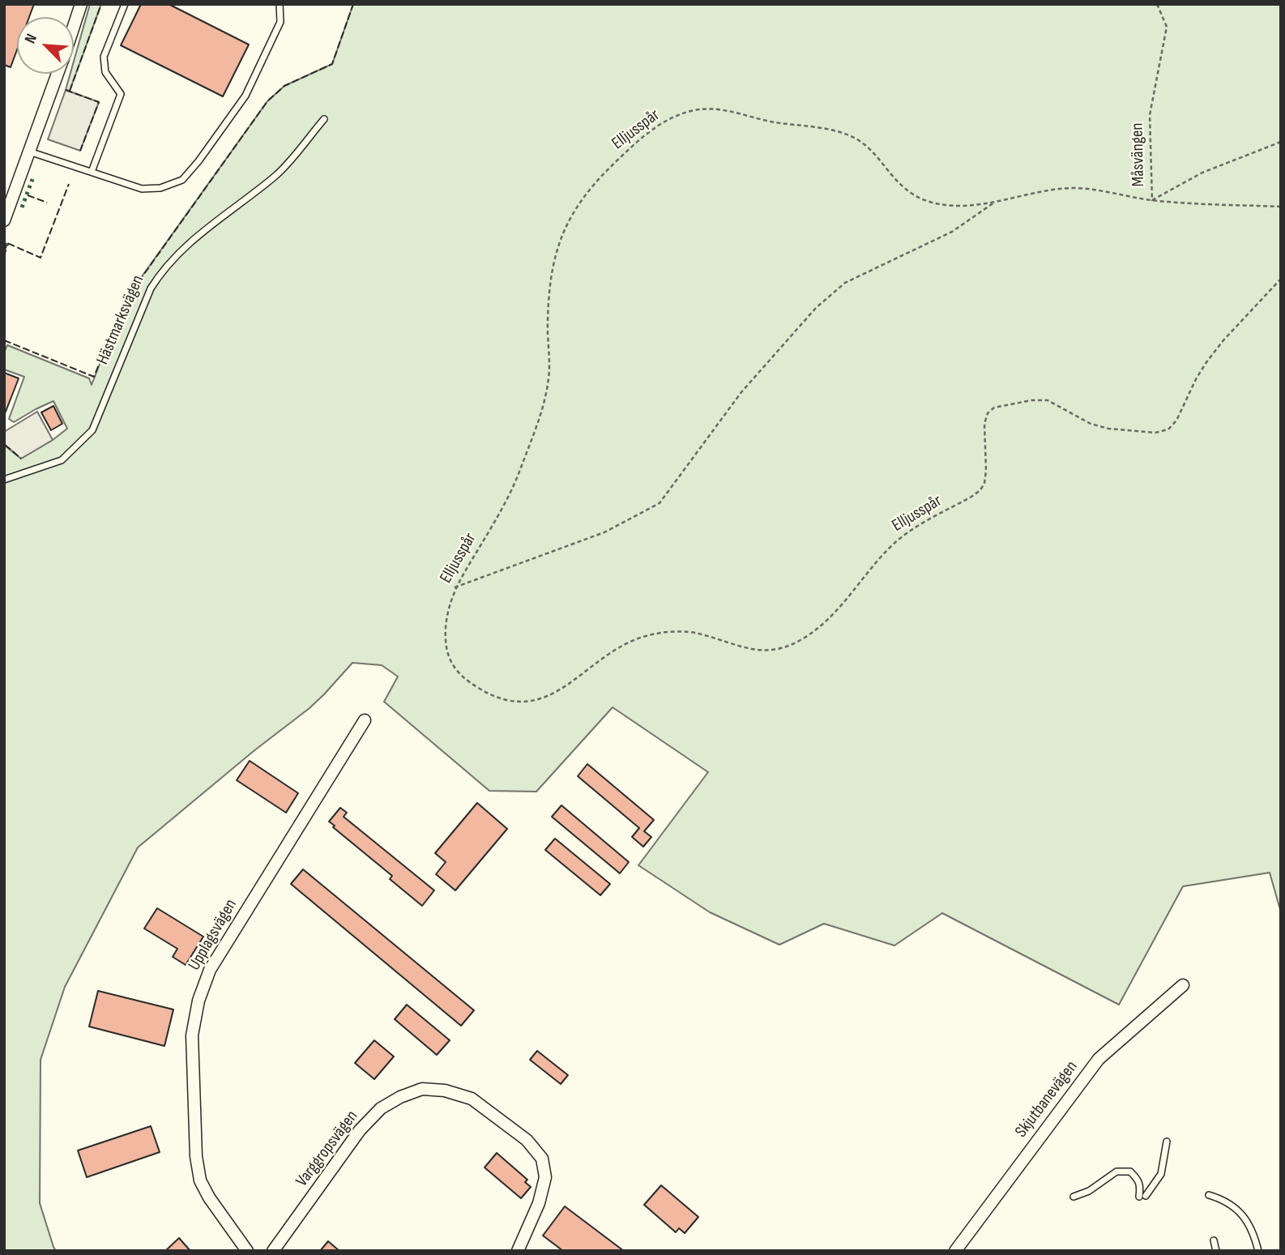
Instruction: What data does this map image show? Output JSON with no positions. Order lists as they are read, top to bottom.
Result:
{
  "streets": {
    "street": ["Upplagsvägen", "Skjutbanevägen", "Varggropsvägen"],
    "lane": ["Hästmarksvägen"],
    "path": ["Elljusspår", "Måsvängen"]
  },
  "crossings": [
    ["Elljusspår", "Måsvängen"]
  ],
  "north": "top left"
}
